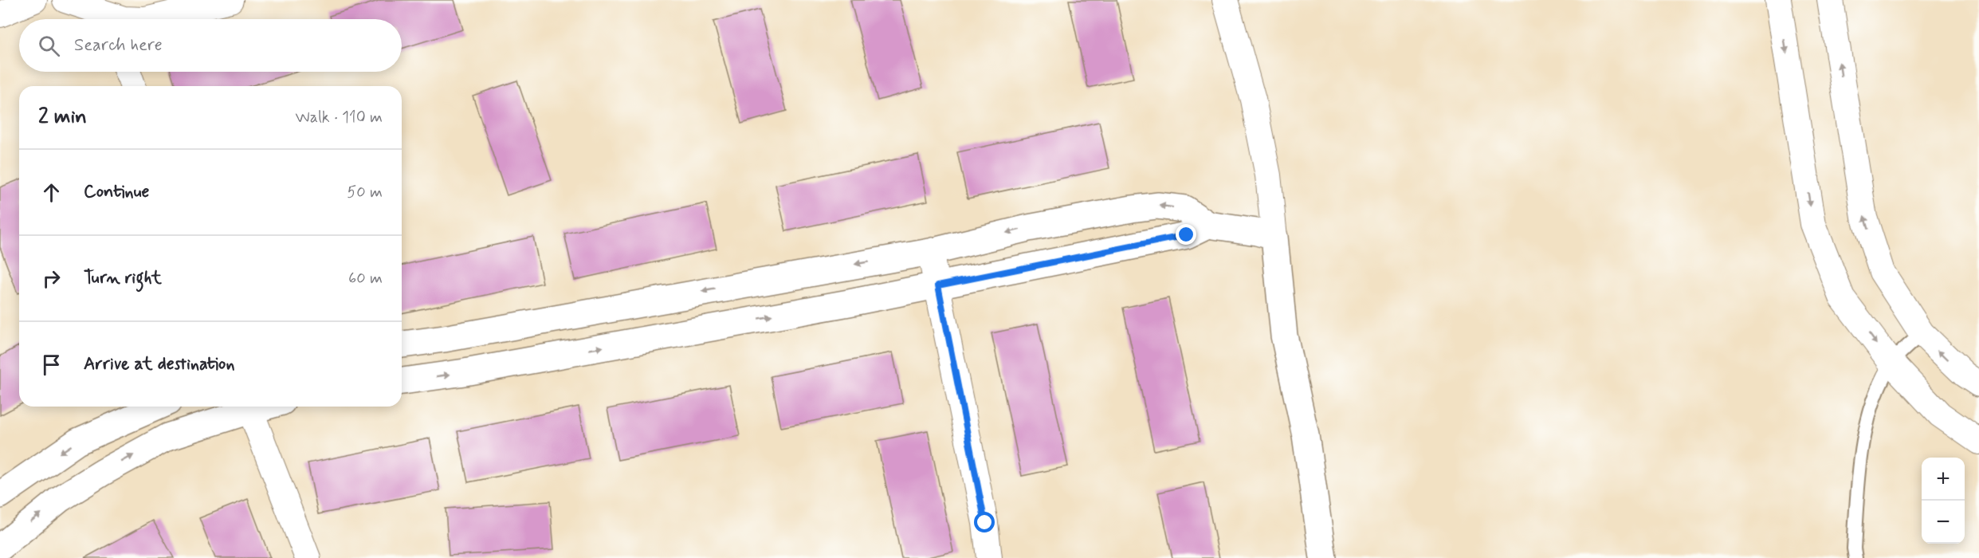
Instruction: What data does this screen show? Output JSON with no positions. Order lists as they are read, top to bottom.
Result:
{
  "page": {
    "search": "Search here",
    "heading": ["2 min", "Walk · 110 m"],
    "list": [
      ["Continue", "50 m"],
      ["Turn right", "60 m"],
      "Arrive at destination"
    ],
    "map_buttons": ["+", "−"]
  }
}
